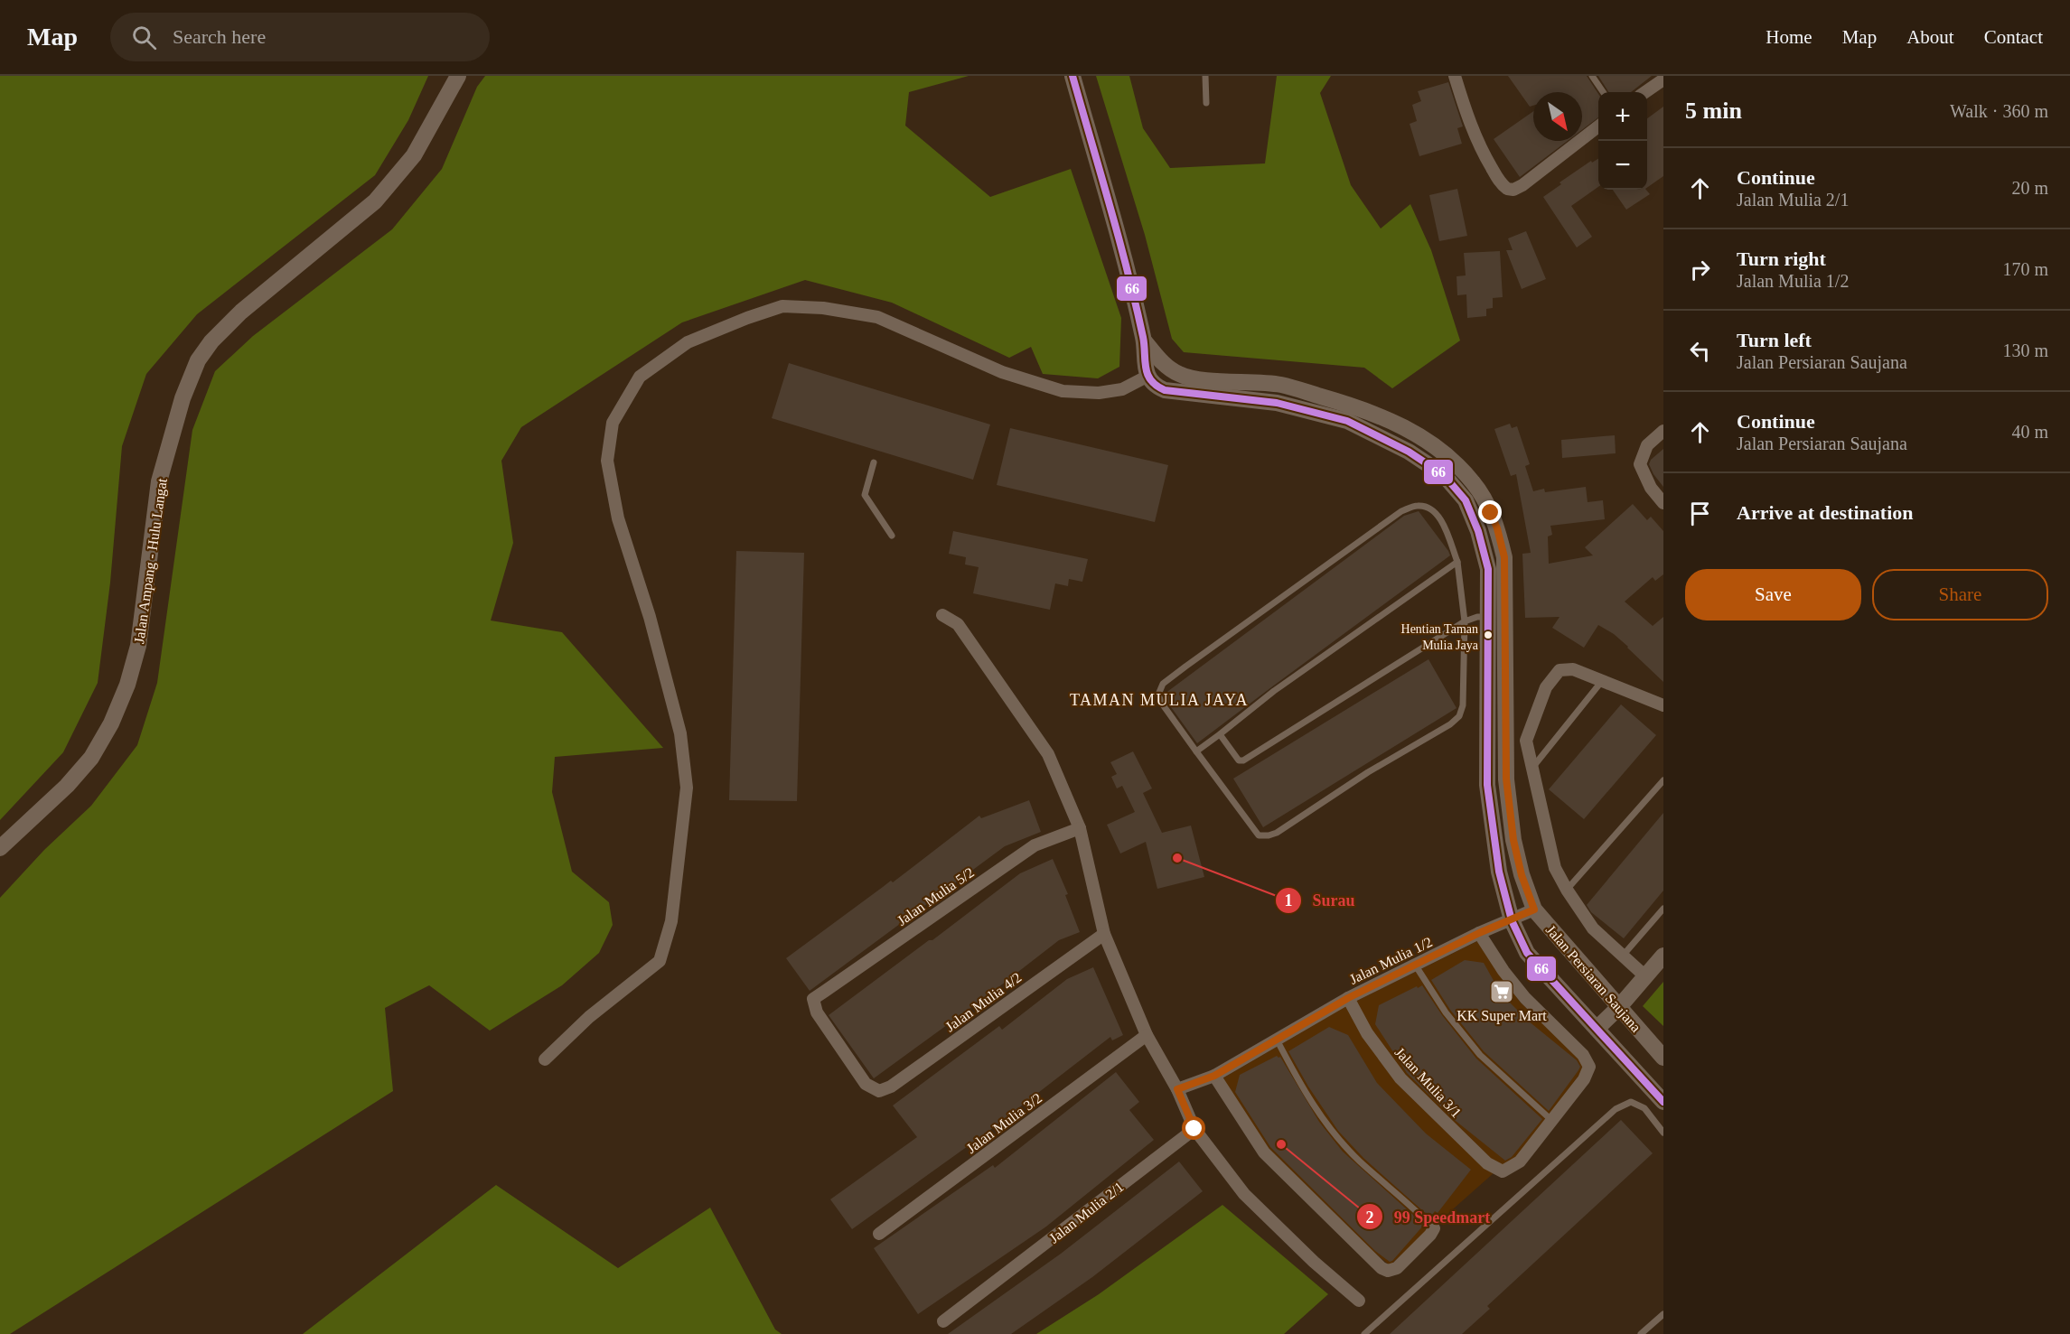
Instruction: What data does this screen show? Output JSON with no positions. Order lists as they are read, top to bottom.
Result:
{
  "streets": {
    "street": [
      "Jalan Ampang - Hulu Langat",
      "Jalan Mulia 5/2",
      "Jalan Mulia 1/2",
      "Jalan Persiaran Saujana",
      "Jalan Mulia 4/2",
      "Jalan Mulia 3/1",
      "Jalan Mulia 3/2",
      "Jalan Mulia 2/1"
    ]
  },
  "crossings": [
    ["Jalan Mulia 5/2", "Jalan Mulia 4/2"],
    ["Jalan Mulia 1/2", "Jalan Persiaran Saujana"],
    ["Jalan Mulia 1/2", "Jalan Mulia 3/1"]
  ],
  "districts": ["TAMAN MULIA JAYA"],
  "places": {
    "other": ["Hentian Taman Mulia Jaya", "Surau", "99 Speedmart"],
    "supermarket": ["KK Super Mart"]
  },
  "lines": ["transit line 66"],
  "north": "bottom right",
  "page": {
    "header": "Map",
    "search": "Search here",
    "nav": [
      "Home",
      "Map",
      "About",
      "Contact"
    ],
    "heading": ["5 min", "Walk · 360 m"],
    "map_buttons": ["+", "−"],
    "list": [
      ["Continue", "Jalan Mulia 2/1", "20 m"],
      ["Turn right", "Jalan Mulia 1/2", "170 m"],
      ["Turn left", "Jalan Persiaran Saujana", "130 m"],
      ["Continue", "Jalan Persiaran Saujana", "40 m"],
      "Arrive at destination"
    ],
    "buttons": ["Save", "Share"]
  }
}
